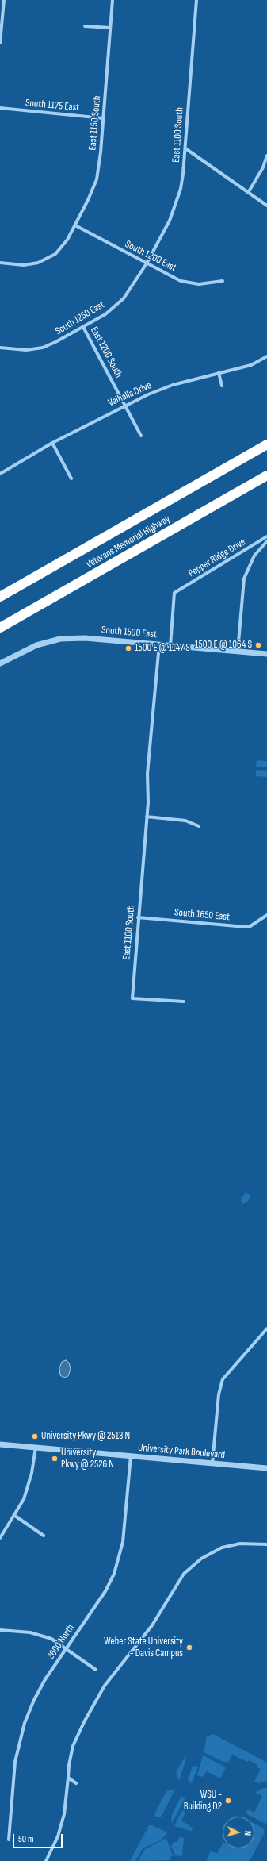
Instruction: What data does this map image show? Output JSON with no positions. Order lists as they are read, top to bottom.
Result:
{
  "streets": {
    "highway": ["Veterans Memorial Highway"],
    "street": [
      "South 1175 East",
      "East 1150 South",
      "East 1100 South",
      "South 1200 East",
      "South 1250 East",
      "East 1200 South",
      "Valhalla Drive",
      "Pepper Ridge Drive",
      "South 1500 East",
      "South 1650 East",
      "University Park Boulevard",
      "2600 North"
    ]
  },
  "crossings": [
    ["South 1175 East", "East 1150 South"],
    ["East 1150 South", "South 1200 East"],
    ["East 1100 South", "South 1200 East"],
    ["East 1100 South", "South 1250 East"],
    ["East 1100 South", "South 1500 East"],
    ["East 1100 South", "South 1650 East"],
    ["South 1200 East", "South 1250 East"],
    ["South 1250 East", "East 1200 South"],
    ["East 1200 South", "Valhalla Drive"],
    ["Pepper Ridge Drive", "South 1500 East"],
    ["University Park Boulevard", "2600 North"]
  ],
  "places": [
    "1500 E @ 1064 S",
    "1500 E @ 1147 S",
    "University Pkwy @ 2513 N",
    "University Pkwy @ 2526 N",
    "Weber State University - Davis Campus",
    "WSU - Building D2"
  ],
  "scale_bar": "50 m",
  "north": "right"
}
